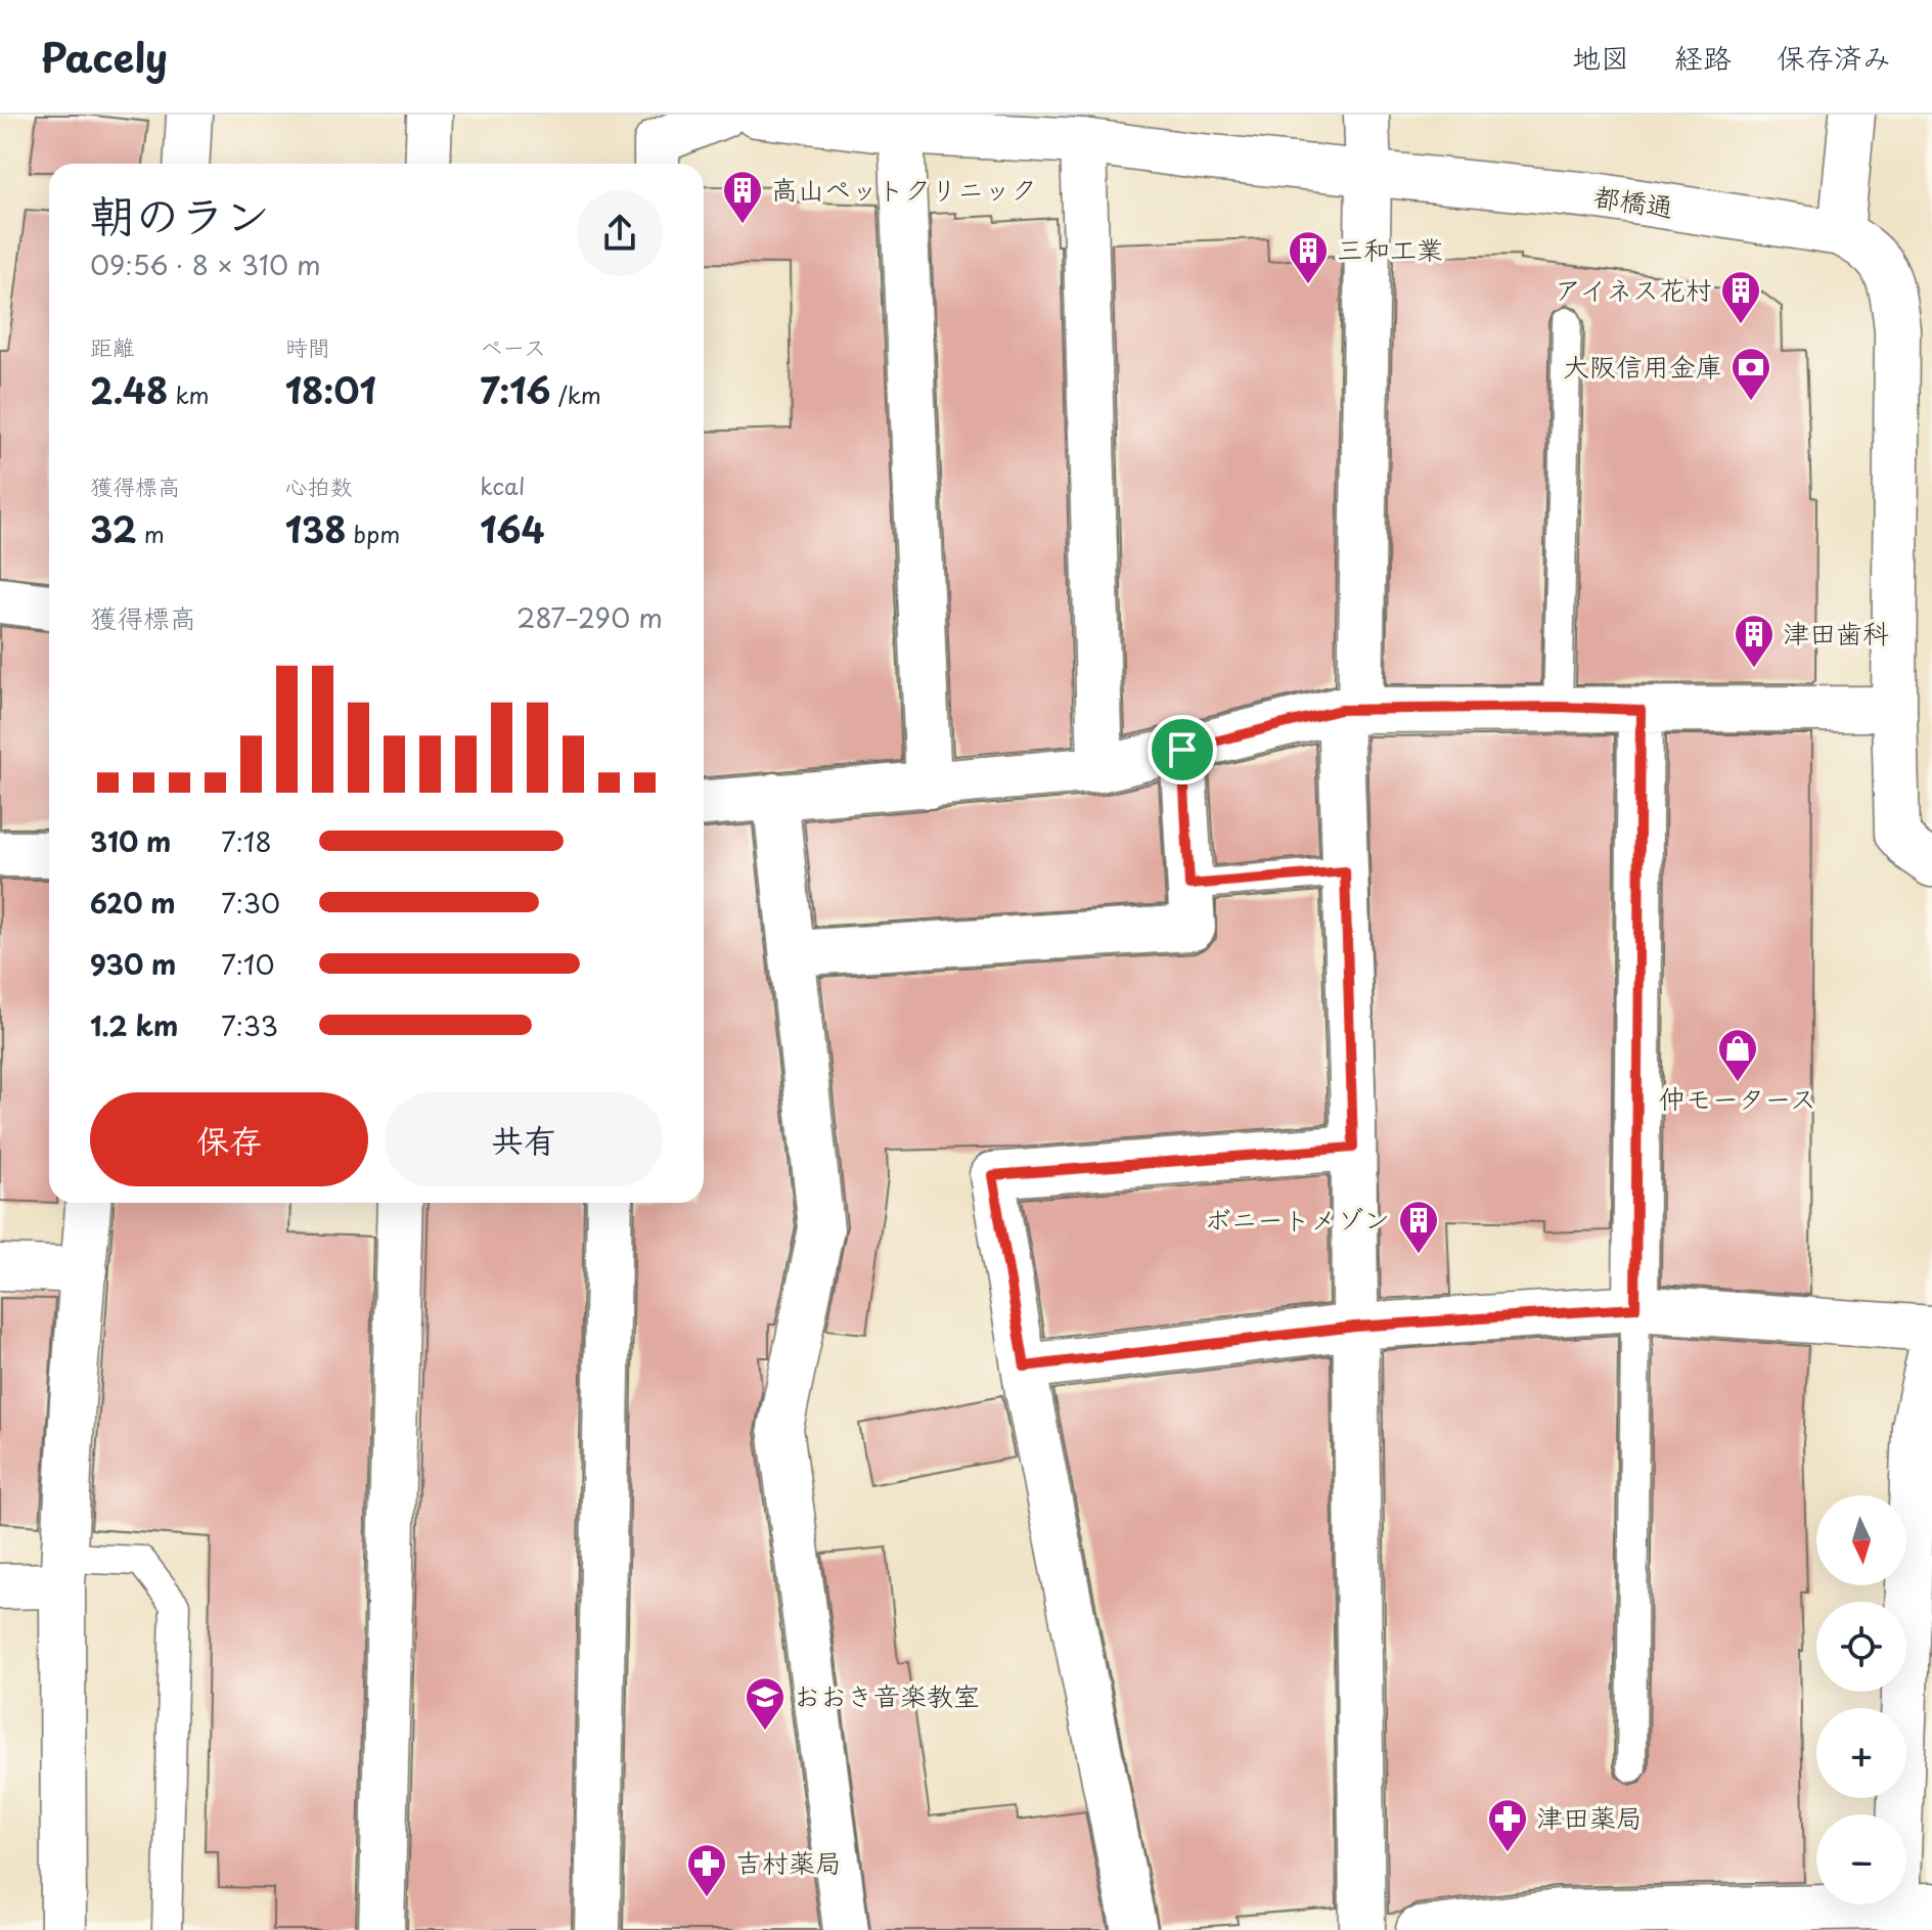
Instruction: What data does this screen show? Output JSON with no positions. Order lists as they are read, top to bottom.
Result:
{
  "streets": {
    "street": ["都橋通"]
  },
  "places": {
    "building": [
      "高山ペットクリニック",
      "三和工業",
      "アイネス花村",
      "津田歯科",
      "ボニートメゾン"
    ],
    "bank": ["大阪信用金庫"],
    "shop": ["仲モータース"],
    "school or university": ["おおき音楽教室"],
    "pharmacy": ["津田薬局", "吉村薬局"]
  },
  "north": "bottom",
  "page": {
    "header": "Pacely",
    "nav": ["地図", "経路", "保存済み"],
    "heading": ["朝のラン", "09:56 · 8 × 310 m"],
    "stats": [
      ["距離", "2.48 km"],
      ["時間", "18:01"],
      ["ペース", "7:16 /km"],
      ["獲得標高", "32 m"],
      ["心拍数", "138 bpm"],
      ["kcal", "164"]
    ],
    "chart": ["獲得標高", "287–290 m"],
    "list": [
      {
        "name": "310 m",
        "note": "7:18"
      },
      {
        "name": "620 m",
        "note": "7:30"
      },
      {
        "name": "930 m",
        "note": "7:10"
      },
      {
        "name": "1.2 km",
        "note": "7:33"
      }
    ],
    "buttons": ["保存", "共有"],
    "map_buttons": ["+", "−"]
  }
}
